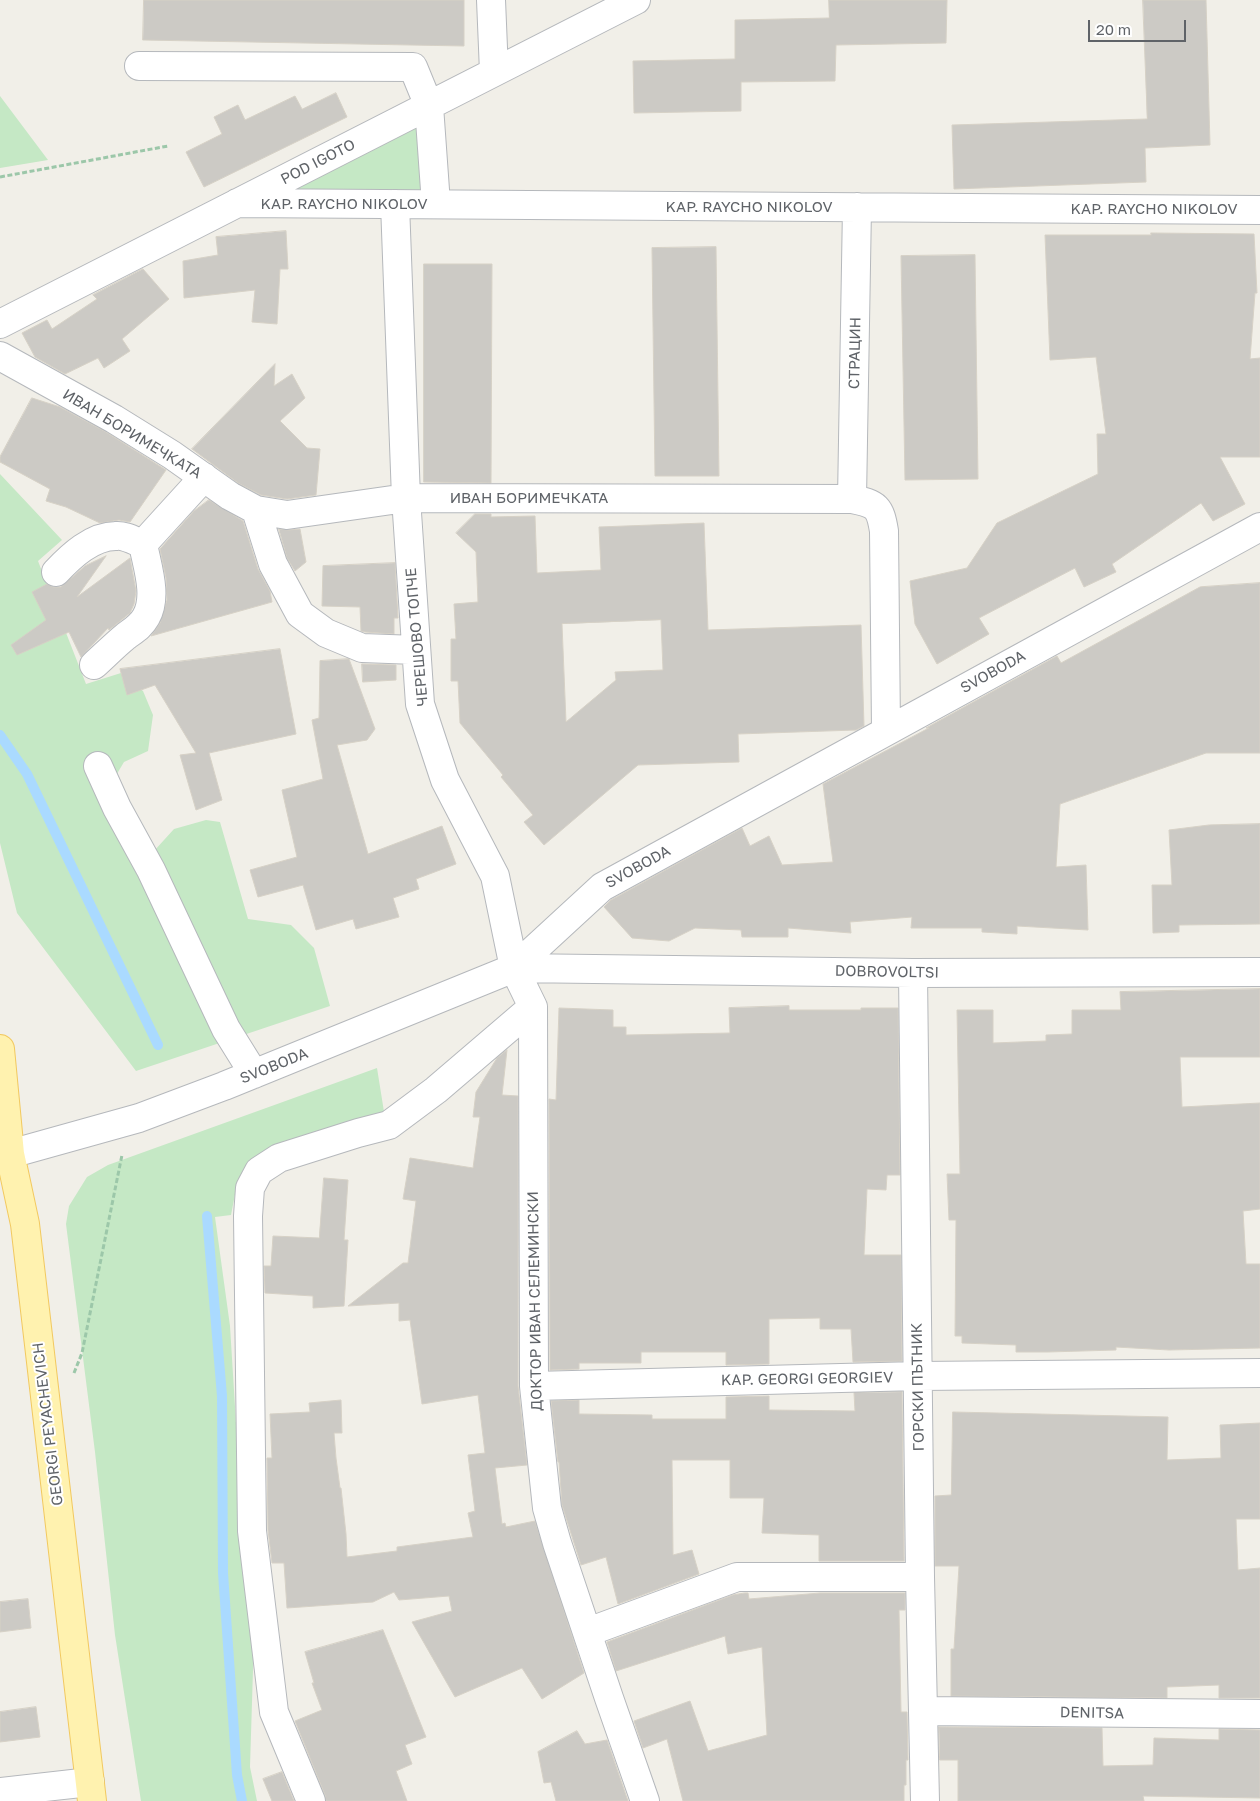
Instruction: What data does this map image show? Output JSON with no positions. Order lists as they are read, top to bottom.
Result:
{
  "streets": {
    "main road": ["GEORGI PEYACHEVICH"],
    "street": [
      "POD IGOTO",
      "KAP. RAYCHO NIKOLOV",
      "СТРАЦИН",
      "ИВАН БОРИМЕЧКАТА",
      "ЧЕРЕШОВО ТОПЧЕ",
      "SVOBODA",
      "DOBROVOLTSI",
      "ДОКТОР ИВАН СЕЛЕМИНСКИ",
      "KAP. GEORGI GEORGIEV",
      "ГОРСКИ ПЪТНИК",
      "DENITSA"
    ]
  },
  "crossings": [
    ["POD IGOTO", "KAP. RAYCHO NIKOLOV"],
    ["KAP. RAYCHO NIKOLOV", "СТРАЦИН"],
    ["KAP. RAYCHO NIKOLOV", "ЧЕРЕШОВО ТОПЧЕ"],
    ["СТРАЦИН", "ИВАН БОРИМЕЧКАТА"],
    ["ИВАН БОРИМЕЧКАТА", "ЧЕРЕШОВО ТОПЧЕ"],
    ["ИВАН БОРИМЕЧКАТА", "SVOBODA"],
    ["ЧЕРЕШОВО ТОПЧЕ", "SVOBODA"],
    ["ЧЕРЕШОВО ТОПЧЕ", "DOBROVOLTSI"],
    ["ЧЕРЕШОВО ТОПЧЕ", "ДОКТОР ИВАН СЕЛЕМИНСКИ"],
    ["SVOBODA", "DOBROVOLTSI"],
    ["SVOBODA", "ДОКТОР ИВАН СЕЛЕМИНСКИ"],
    ["SVOBODA", "GEORGI PEYACHEVICH"],
    ["DOBROVOLTSI", "ДОКТОР ИВАН СЕЛЕМИНСКИ"],
    ["DOBROVOLTSI", "ГОРСКИ ПЪТНИК"],
    ["ДОКТОР ИВАН СЕЛЕМИНСКИ", "KAP. GEORGI GEORGIEV"],
    ["KAP. GEORGI GEORGIEV", "ГОРСКИ ПЪТНИК"],
    ["ГОРСКИ ПЪТНИК", "DENITSA"]
  ],
  "scale_bar": "20 m"
}
